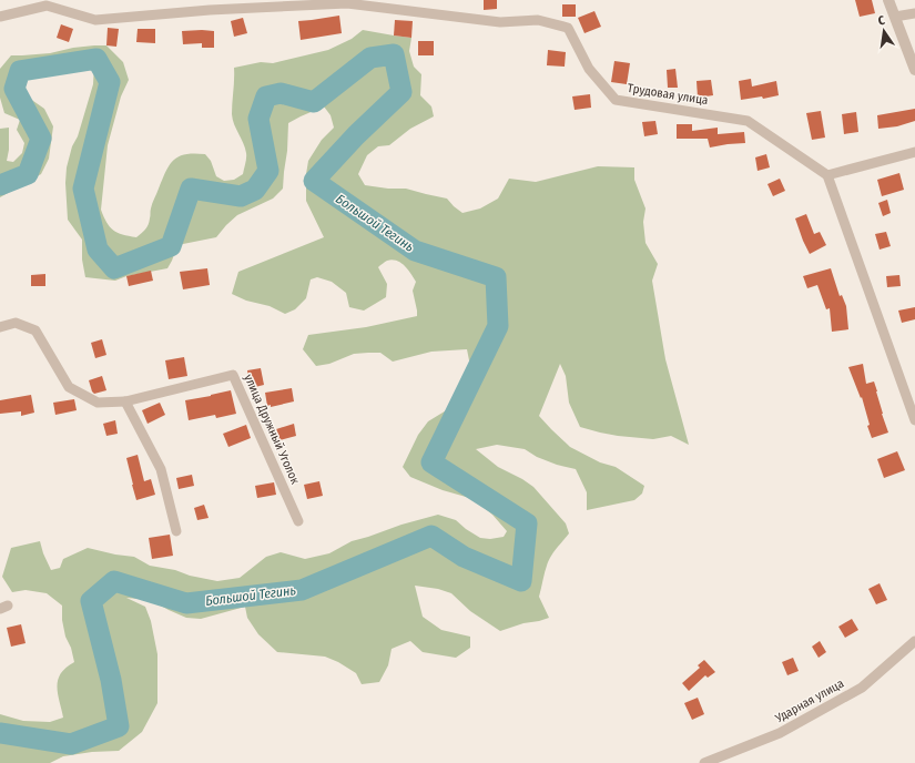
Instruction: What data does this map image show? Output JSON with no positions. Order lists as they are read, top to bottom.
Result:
{
  "streets": {
    "street": ["Трудовая улица", "улица Дружный Уголок", "Ударная улица"]
  },
  "water": ["Большой Тегинь"],
  "north": "top"
}
